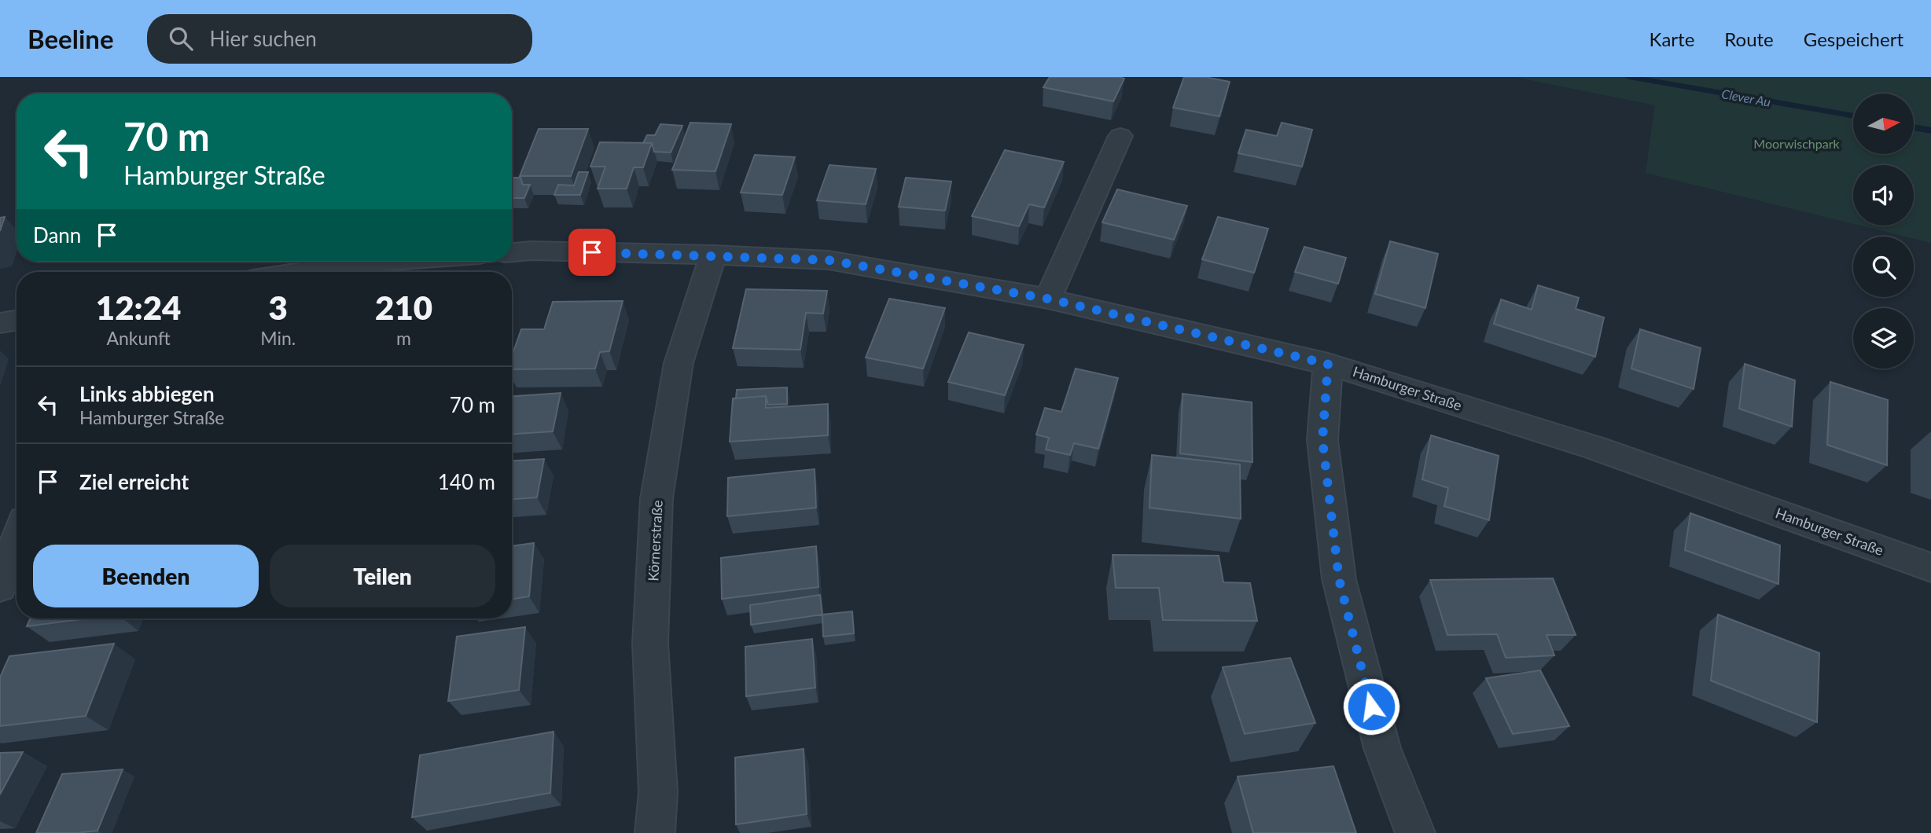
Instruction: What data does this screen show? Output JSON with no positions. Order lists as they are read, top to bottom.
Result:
{
  "streets": {
    "street": ["Hamburger Straße", "Körnerstraße"]
  },
  "crossings": [
    ["Hamburger Straße", "Körnerstraße"]
  ],
  "water": ["Clever Au"],
  "parks": ["Moorwischpark"],
  "north": "right",
  "page": {
    "header": "Beeline",
    "search": "Hier suchen",
    "nav": ["Karte", "Route", "Gespeichert"],
    "turn": ["70 m", "Hamburger Straße"],
    "then": "Dann",
    "eta": [
      "12:24",
      "Ankunft",
      "3",
      "Min.",
      "210",
      "m"
    ],
    "list": [
      {
        "name": "Links abbiegen",
        "note": "Hamburger Straße",
        "value": "70 m"
      },
      {
        "name": "Ziel erreicht",
        "value": "140 m"
      }
    ],
    "buttons": ["Beenden", "Teilen"]
  }
}
